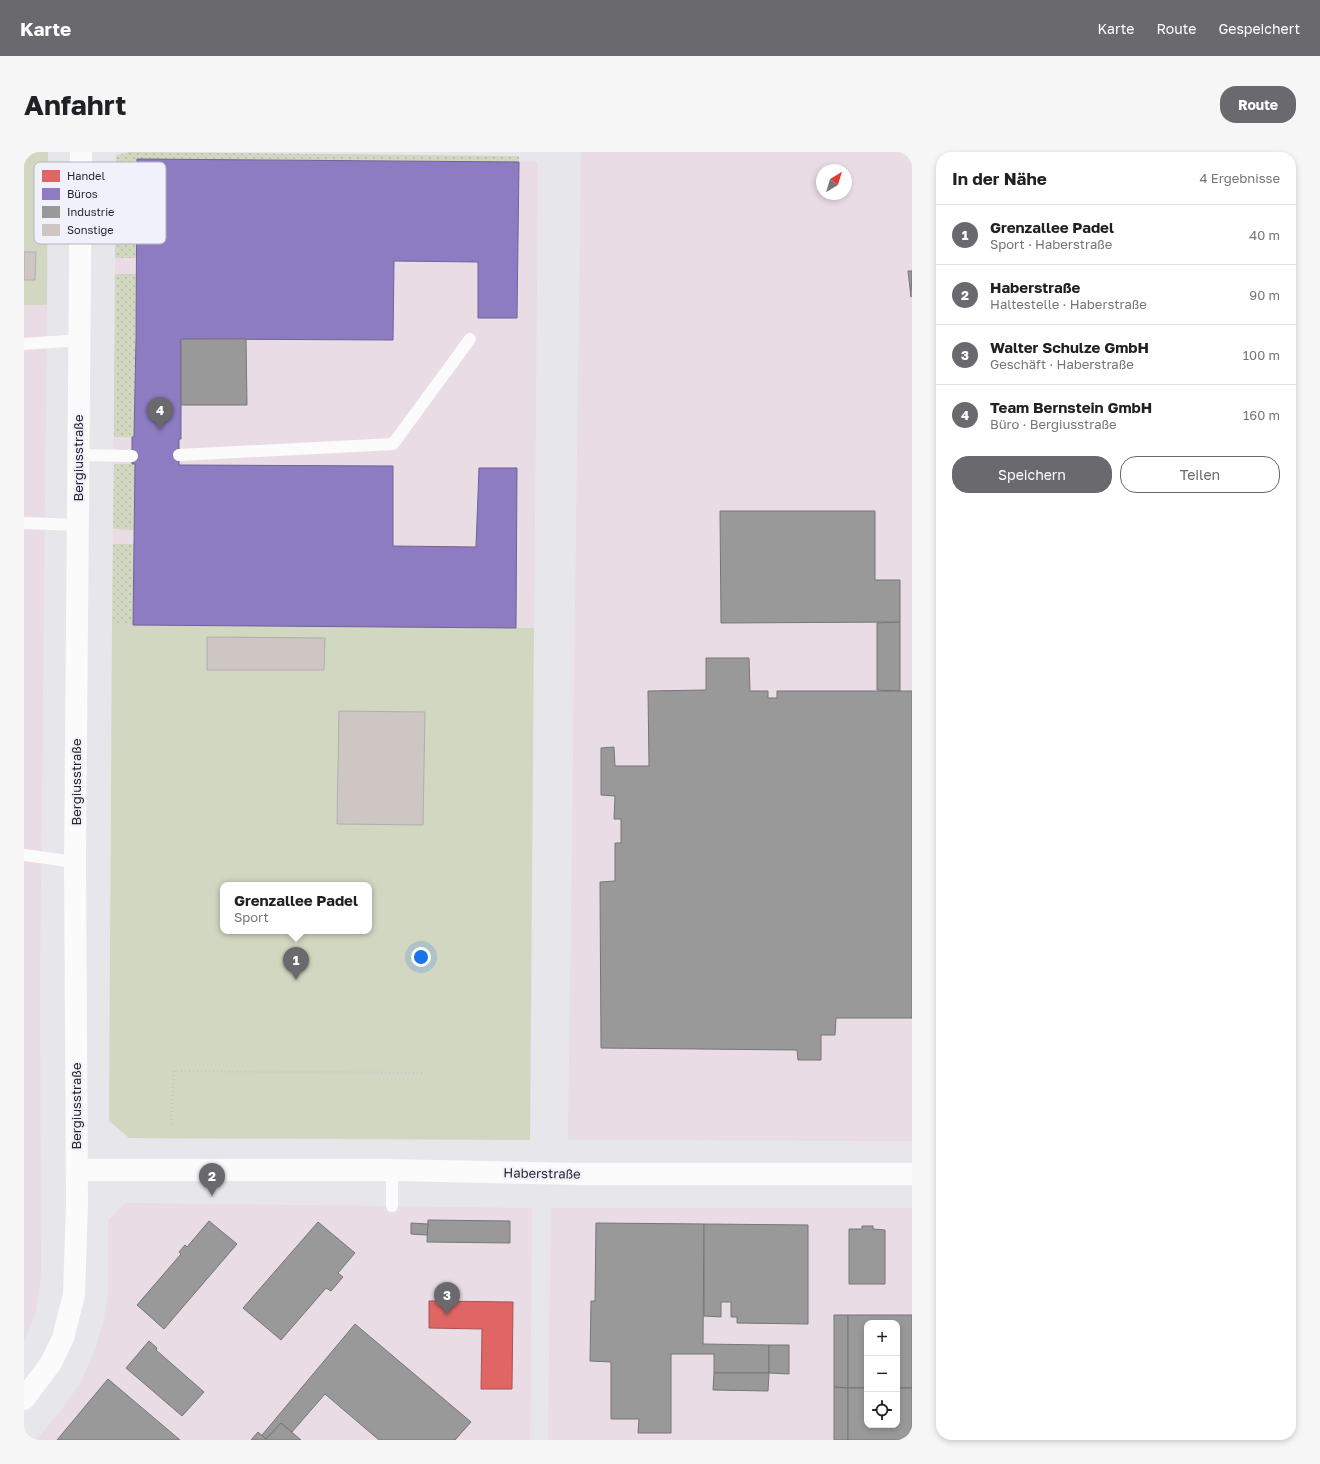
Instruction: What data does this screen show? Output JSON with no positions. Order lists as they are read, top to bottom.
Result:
{
  "streets": {
    "street": ["Bergiusstraße", "Haberstraße"]
  },
  "crossings": [
    ["Bergiusstraße", "Haberstraße"]
  ],
  "legend": [
    "Handel",
    "Büros",
    "Industrie",
    "Sonstige"
  ],
  "north": "top right",
  "page": {
    "header": "Karte",
    "nav": ["Karte", "Route", "Gespeichert"],
    "buttons": [
      "Route",
      ["Speichern", "Teilen"]
    ],
    "title": "Anfahrt",
    "heading": ["In der Nähe", "4 Ergebnisse"],
    "list": [
      {
        "mark": "1",
        "name": "Grenzallee Padel",
        "note": "Sport · Haberstraße",
        "value": "40 m"
      },
      {
        "mark": "2",
        "name": "Haberstraße",
        "note": "Haltestelle · Haberstraße",
        "value": "90 m"
      },
      {
        "mark": "3",
        "name": "Walter Schulze GmbH",
        "note": "Geschäft · Haberstraße",
        "value": "100 m"
      },
      {
        "mark": "4",
        "name": "Team Bernstein GmbH",
        "note": "Büro · Bergiusstraße",
        "value": "160 m"
      }
    ],
    "pins": [
      "4",
      "1",
      "2",
      "3"
    ],
    "popup": ["Grenzallee Padel", "Sport"],
    "map_buttons": ["+", "−"]
  }
}
